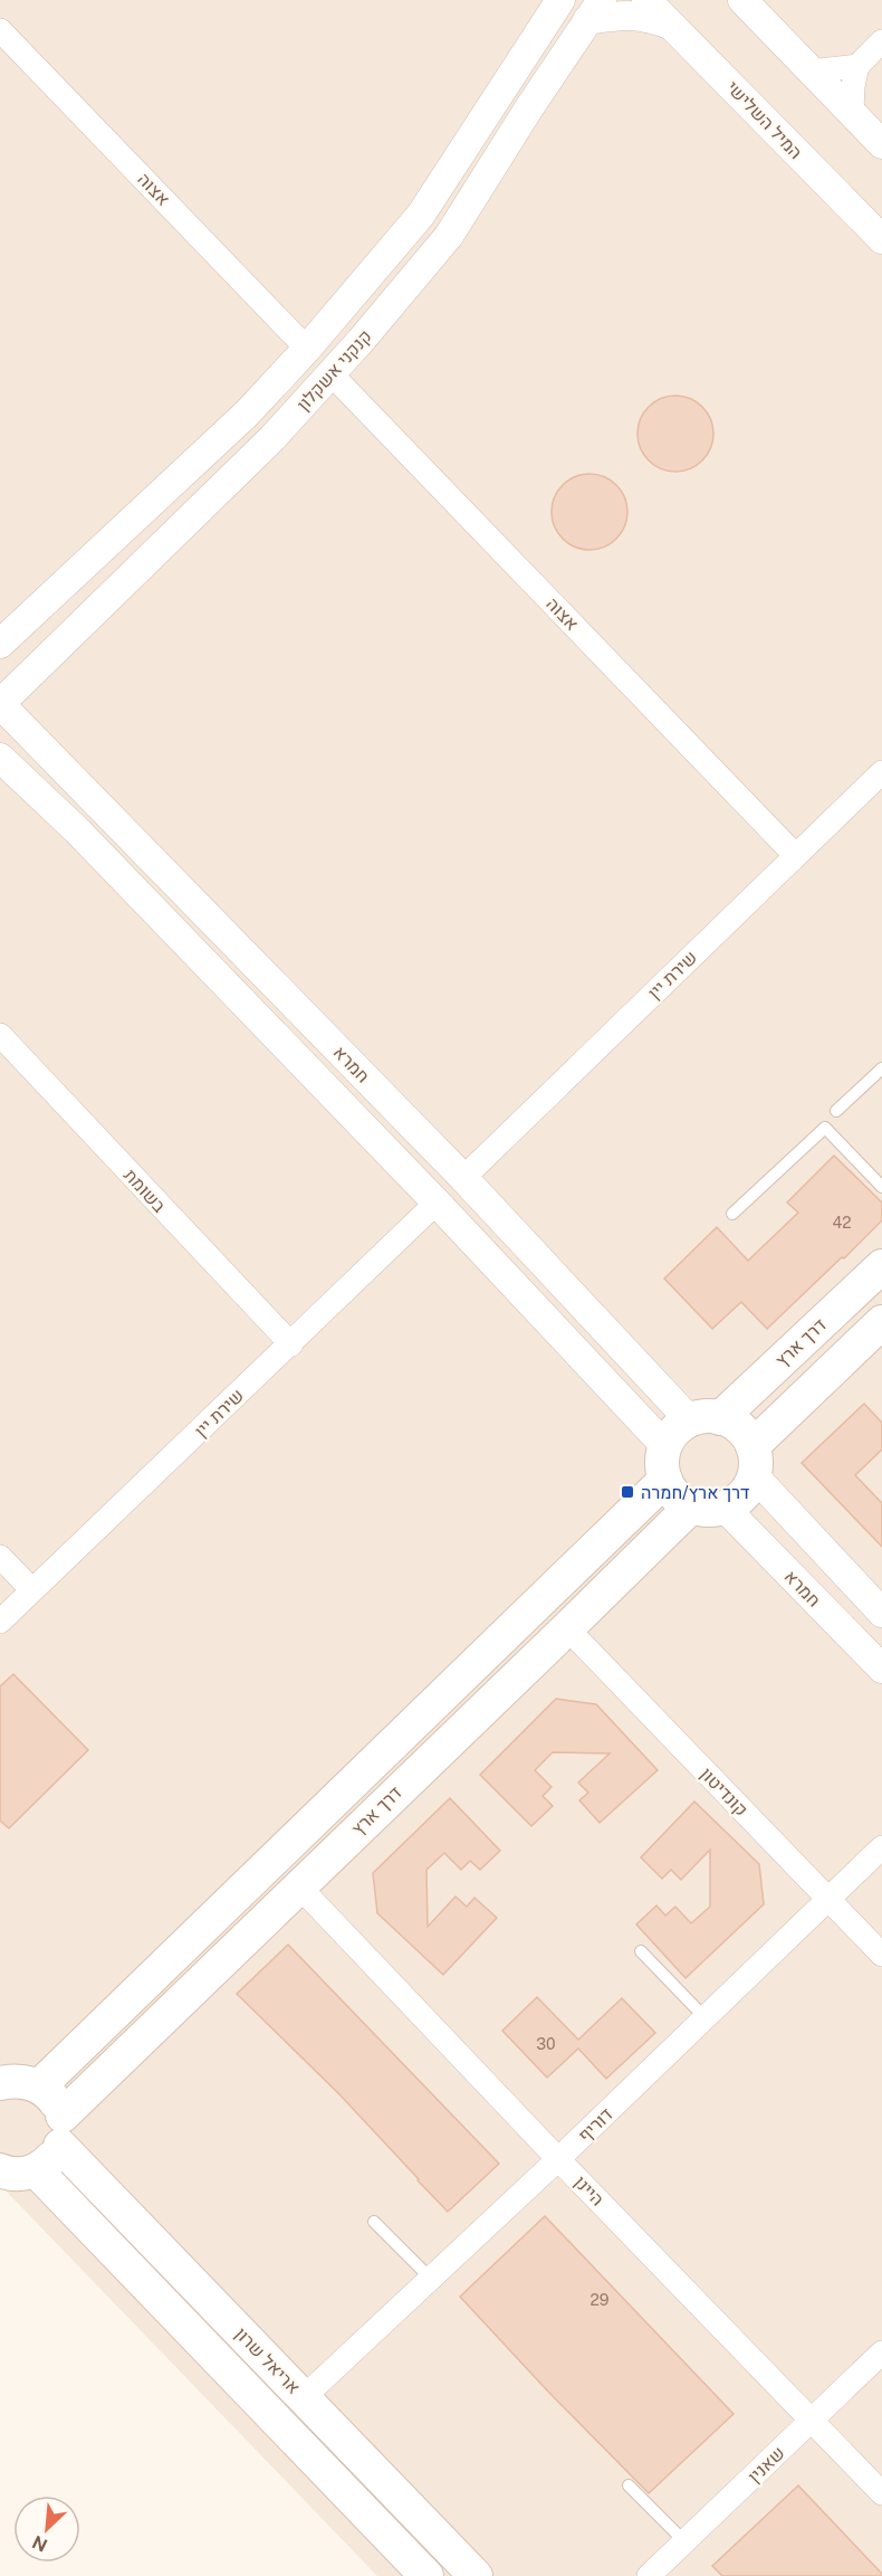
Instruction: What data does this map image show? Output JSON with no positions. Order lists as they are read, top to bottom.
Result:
{
  "streets": {
    "main road": ["דרך ארץ", "אריאל שרון"],
    "street": [
      "המיל השלישי",
      "אצוה",
      "קנקני אשקלון",
      "שירת יין",
      "חמרא",
      "בשומת",
      "קונדיטון",
      "דוריף",
      "היינן",
      "שאנין"
    ]
  },
  "crossings": [
    ["אצוה", "קנקני אשקלון"],
    ["אצוה", "שירת יין"],
    ["קנקני אשקלון", "חמרא"],
    ["שירת יין", "חמרא"],
    ["שירת יין", "בשומת"],
    ["חמרא", "דרך ארץ"],
    ["דרך ארץ", "קונדיטון"],
    ["דרך ארץ", "היינן"],
    ["דרך ארץ", "אריאל שרון"],
    ["קונדיטון", "דוריף"],
    ["דוריף", "היינן"],
    ["דוריף", "אריאל שרון"],
    ["היינן", "שאנין"]
  ],
  "places": {
    "transit": ["דרך ארץ/חמרה"]
  },
  "house_numbers": ["42", "30", "29"],
  "north": "bottom left"
}
